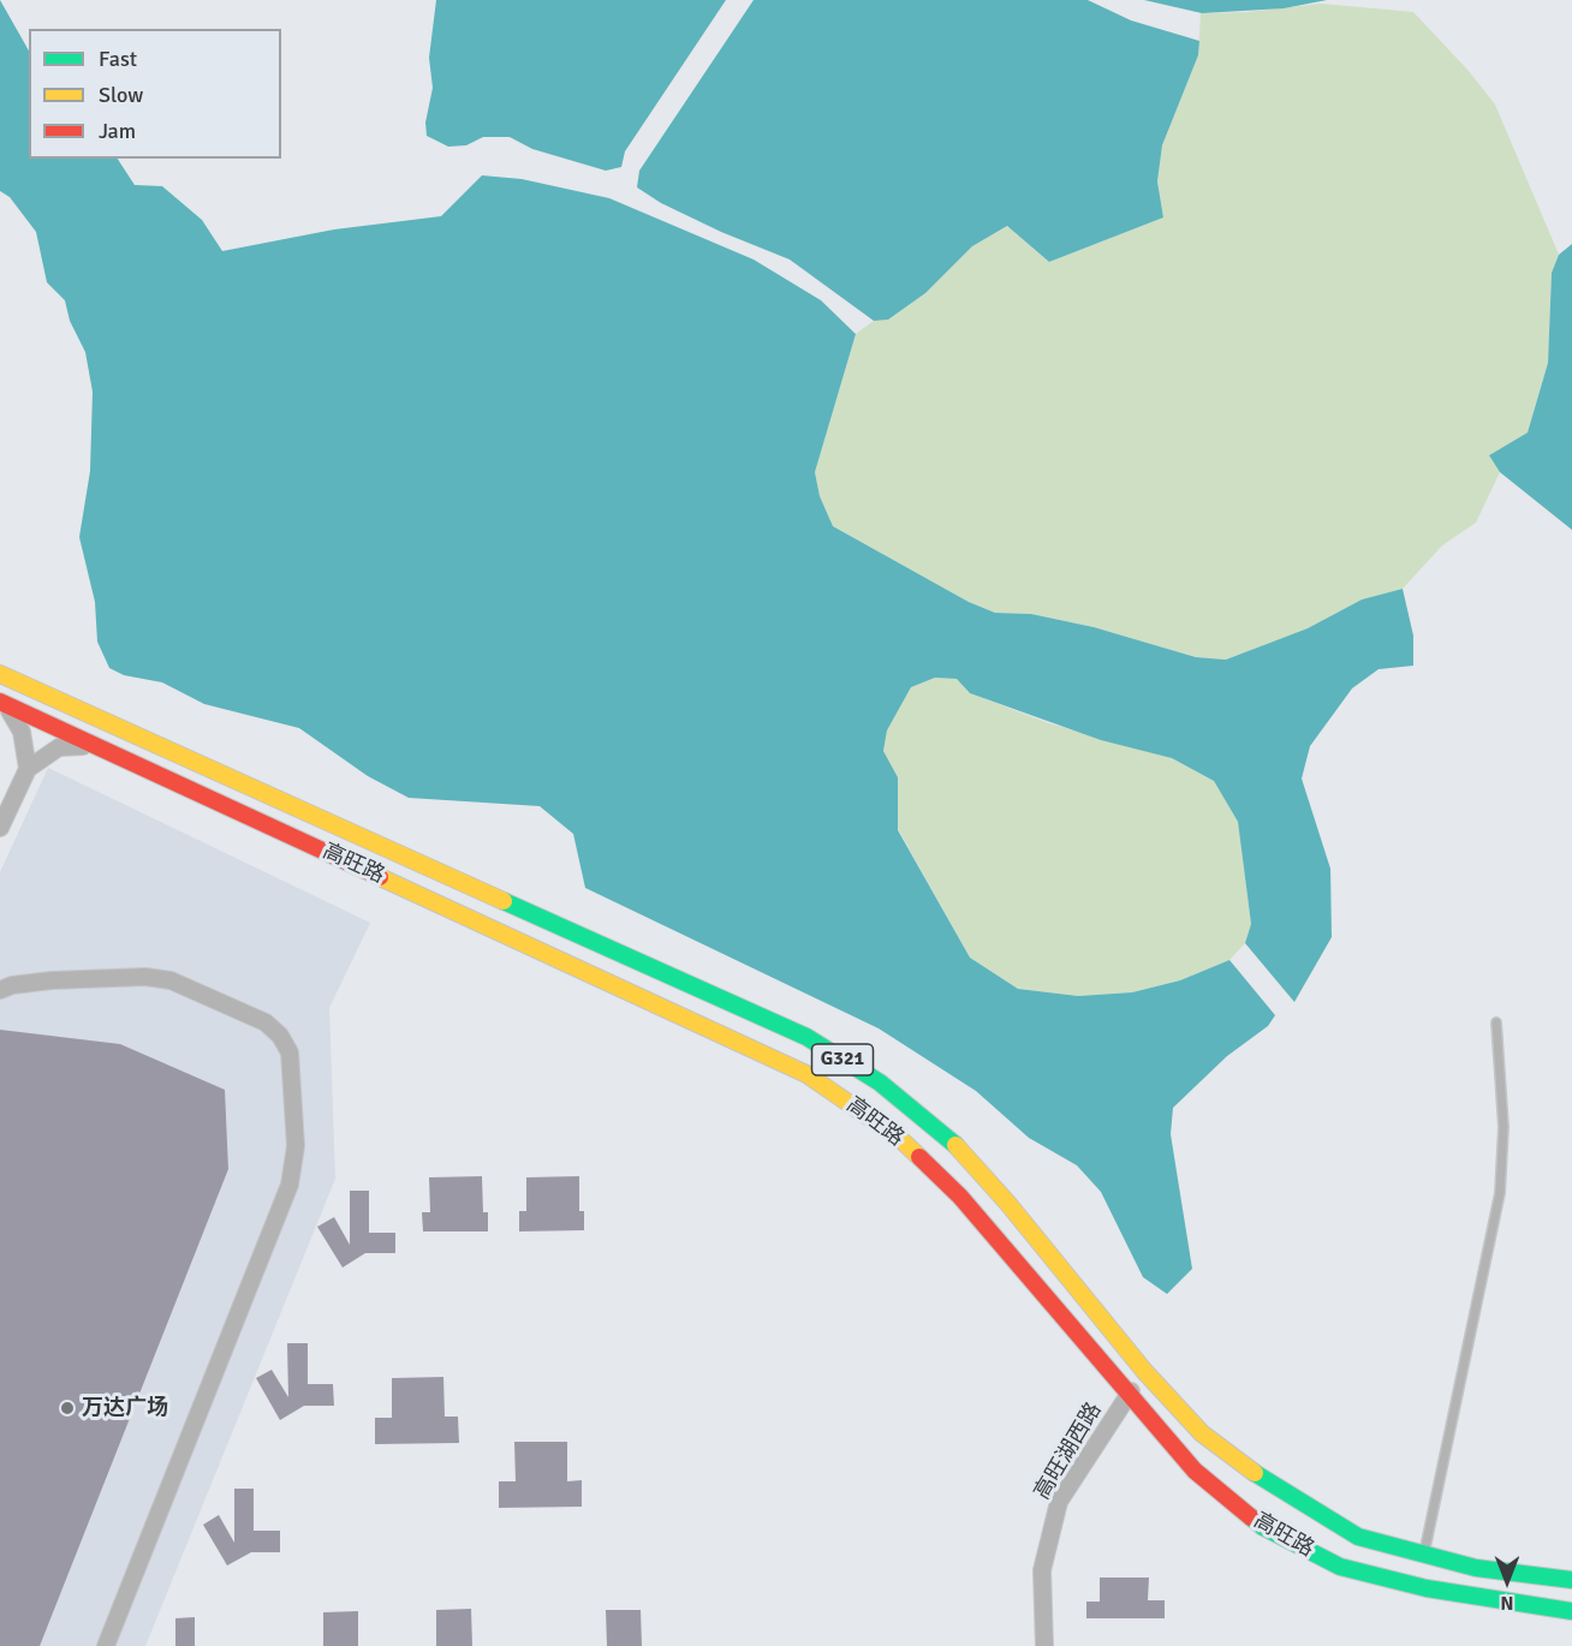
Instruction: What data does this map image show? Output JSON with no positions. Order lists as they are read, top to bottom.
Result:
{
  "streets": {
    "highway": ["高旺路", "G321"],
    "street": ["高旺湖西路"]
  },
  "crossings": [
    ["高旺路", "高旺湖西路"]
  ],
  "places": ["万达广场"],
  "legend": ["Fast", "Slow", "Jam"],
  "north": "bottom"
}
